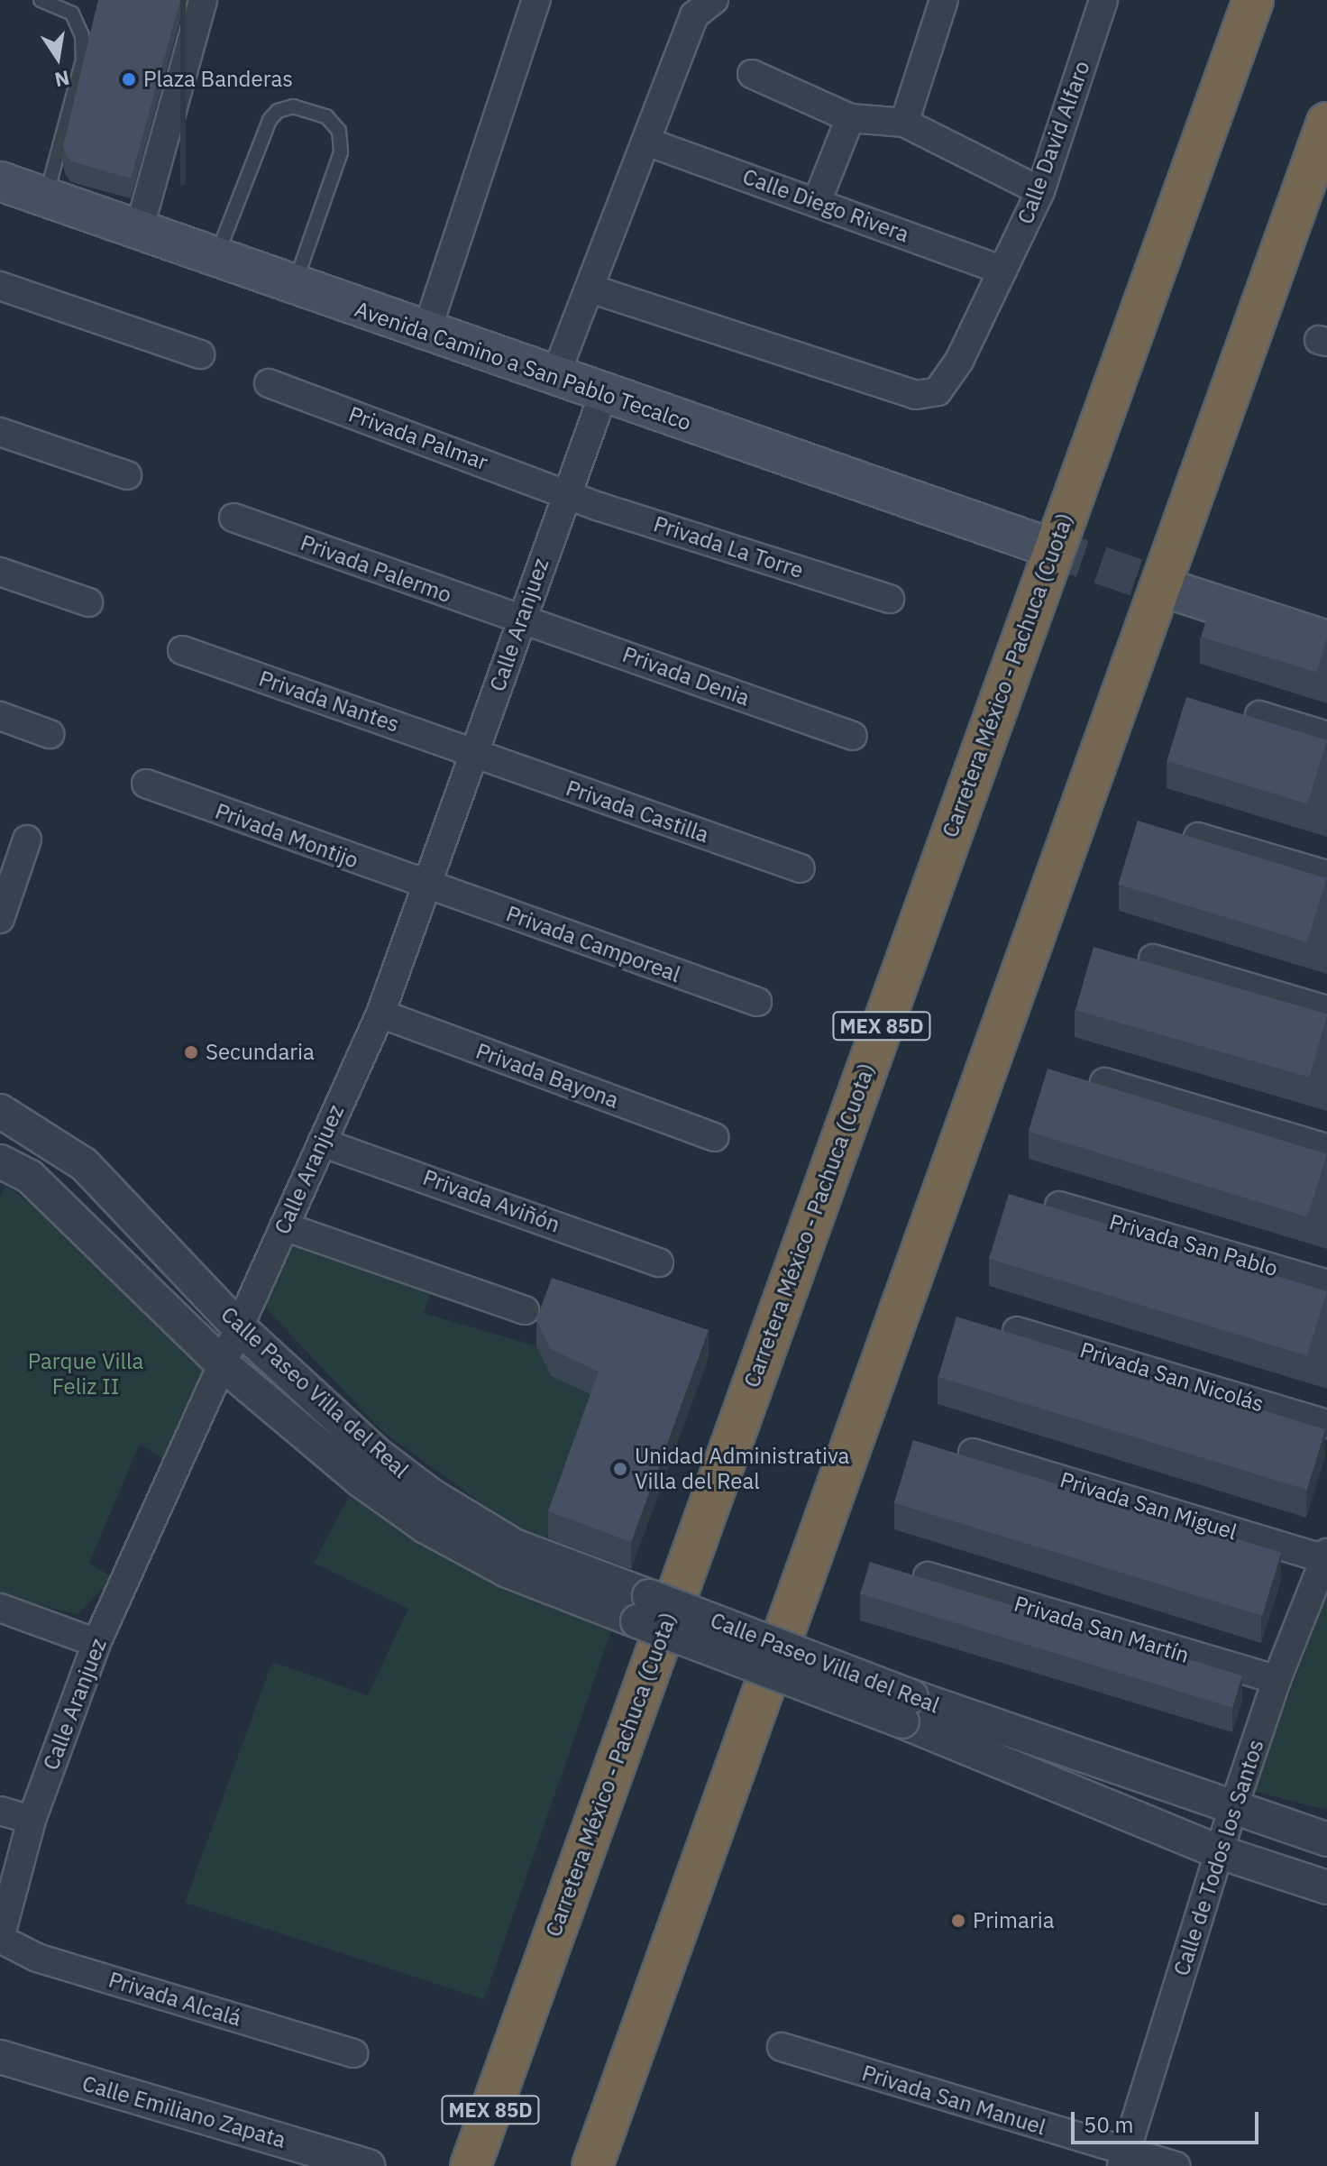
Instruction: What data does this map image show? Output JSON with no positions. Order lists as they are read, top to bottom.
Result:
{
  "streets": {
    "highway": ["Carretera México - Pachuca (Cuota)", "MEX 85D"],
    "main road": ["Avenida Camino a San Pablo Tecalco"],
    "street": [
      "Calle David Alfaro",
      "Calle Diego Rivera",
      "Privada Palmar",
      "Privada La Torre",
      "Privada Palermo",
      "Calle Aranjuez",
      "Privada Denia",
      "Privada Nantes",
      "Privada Castilla",
      "Privada Montijo",
      "Privada Camporeal",
      "Privada Bayona",
      "Privada Aviñón",
      "Privada San Pablo",
      "Privada San Nicolás",
      "Calle Paseo Villa del Real",
      "Privada San Miguel",
      "Privada San Martín",
      "Calle de Todos los Santos",
      "Privada Alcalá",
      "Privada San Manuel",
      "Calle Emiliano Zapata"
    ]
  },
  "crossings": [
    ["Calle David Alfaro", "Calle Diego Rivera"],
    ["Avenida Camino a San Pablo Tecalco", "Calle Aranjuez"],
    ["Privada Palmar", "Privada La Torre"],
    ["Privada Palmar", "Calle Aranjuez"],
    ["Privada La Torre", "Calle Aranjuez"],
    ["Privada Palermo", "Calle Aranjuez"],
    ["Privada Palermo", "Privada Denia"],
    ["Calle Aranjuez", "Privada Denia"],
    ["Calle Aranjuez", "Privada Nantes"],
    ["Calle Aranjuez", "Privada Castilla"],
    ["Calle Aranjuez", "Privada Montijo"],
    ["Calle Aranjuez", "Privada Camporeal"],
    ["Calle Aranjuez", "Privada Bayona"],
    ["Calle Aranjuez", "Privada Aviñón"],
    ["Calle Aranjuez", "Calle Paseo Villa del Real"],
    ["Calle Aranjuez", "Privada Alcalá"],
    ["Privada Nantes", "Privada Castilla"],
    ["Privada Montijo", "Privada Camporeal"],
    ["Calle Paseo Villa del Real", "Calle de Todos los Santos"],
    ["Privada San Miguel", "Calle de Todos los Santos"],
    ["Privada San Martín", "Calle de Todos los Santos"],
    ["Calle de Todos los Santos", "Privada San Manuel"]
  ],
  "parks": ["Parque Villa Feliz II"],
  "places": [
    "Plaza Banderas",
    "Secundaria",
    "Unidad Administrativa Villa del Real",
    "Primaria"
  ],
  "scale_bar": "50 m",
  "north": "bottom"
}
